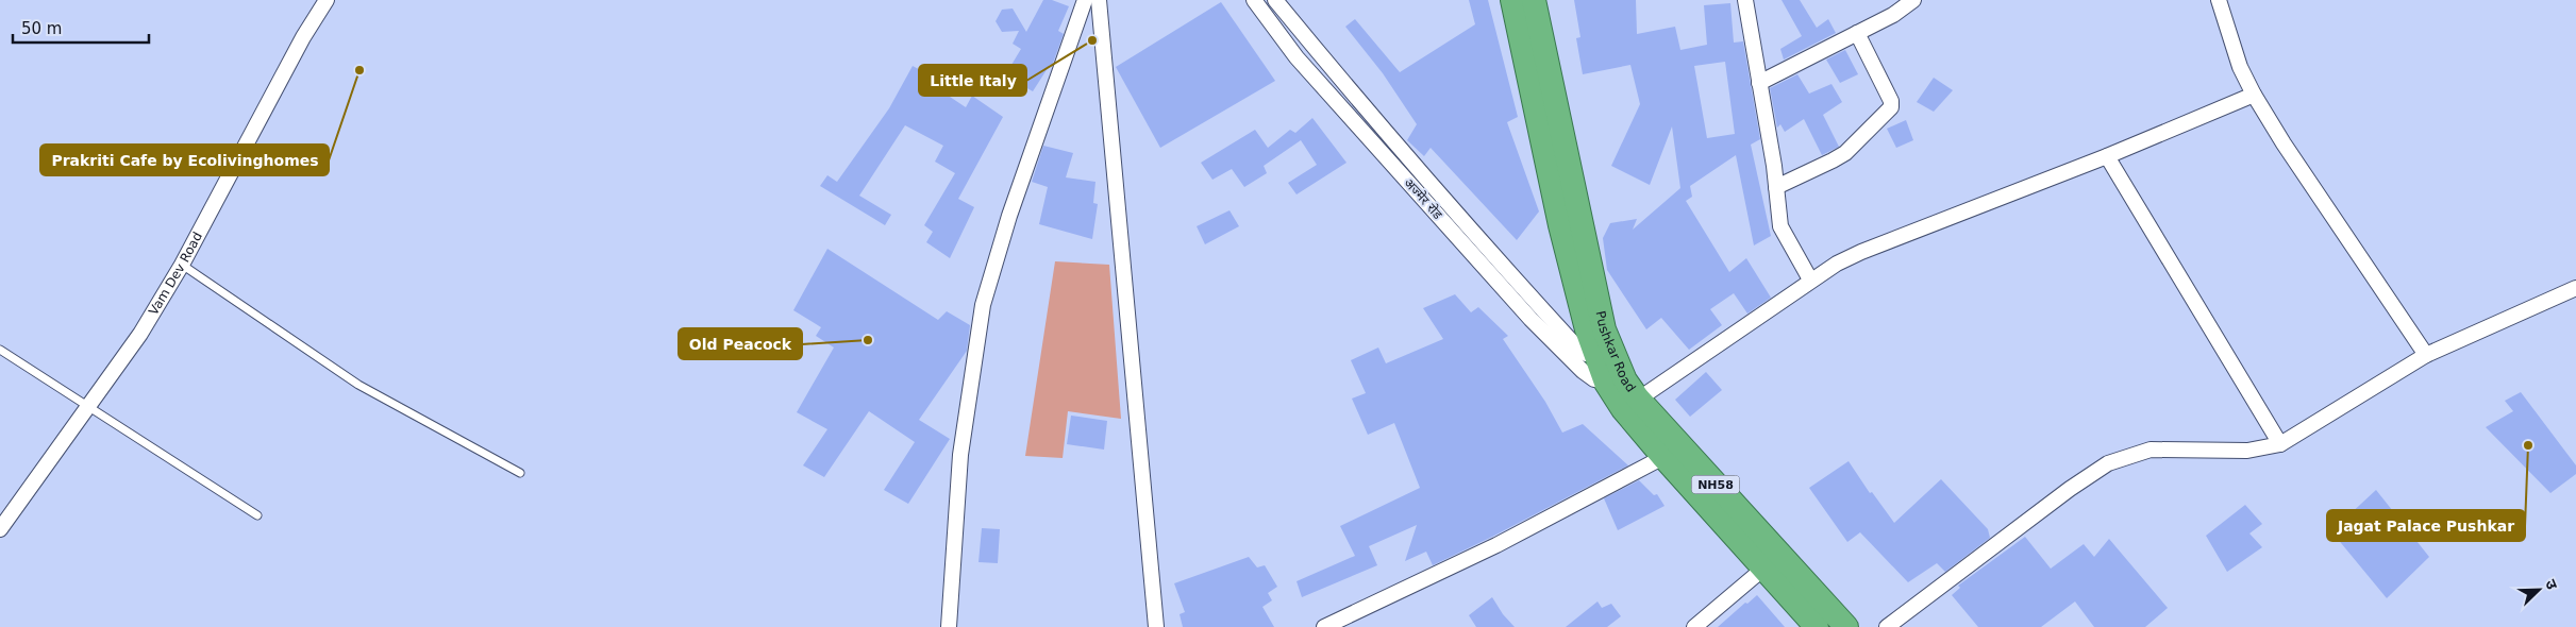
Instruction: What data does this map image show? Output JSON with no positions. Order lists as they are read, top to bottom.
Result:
{
  "streets": {
    "highway": ["Pushkar Road", "NH58"],
    "street": ["अज्मेर रोड", "Vam Dev Road"]
  },
  "crossings": [
    ["अज्मेर रोड", "Pushkar Road"]
  ],
  "places": [
    "Little Italy",
    "Prakriti Cafe by Ecolivinghomes",
    "Old Peacock",
    "Jagat Palace Pushkar"
  ],
  "scale_bar": "50 m",
  "north": "top right"
}
